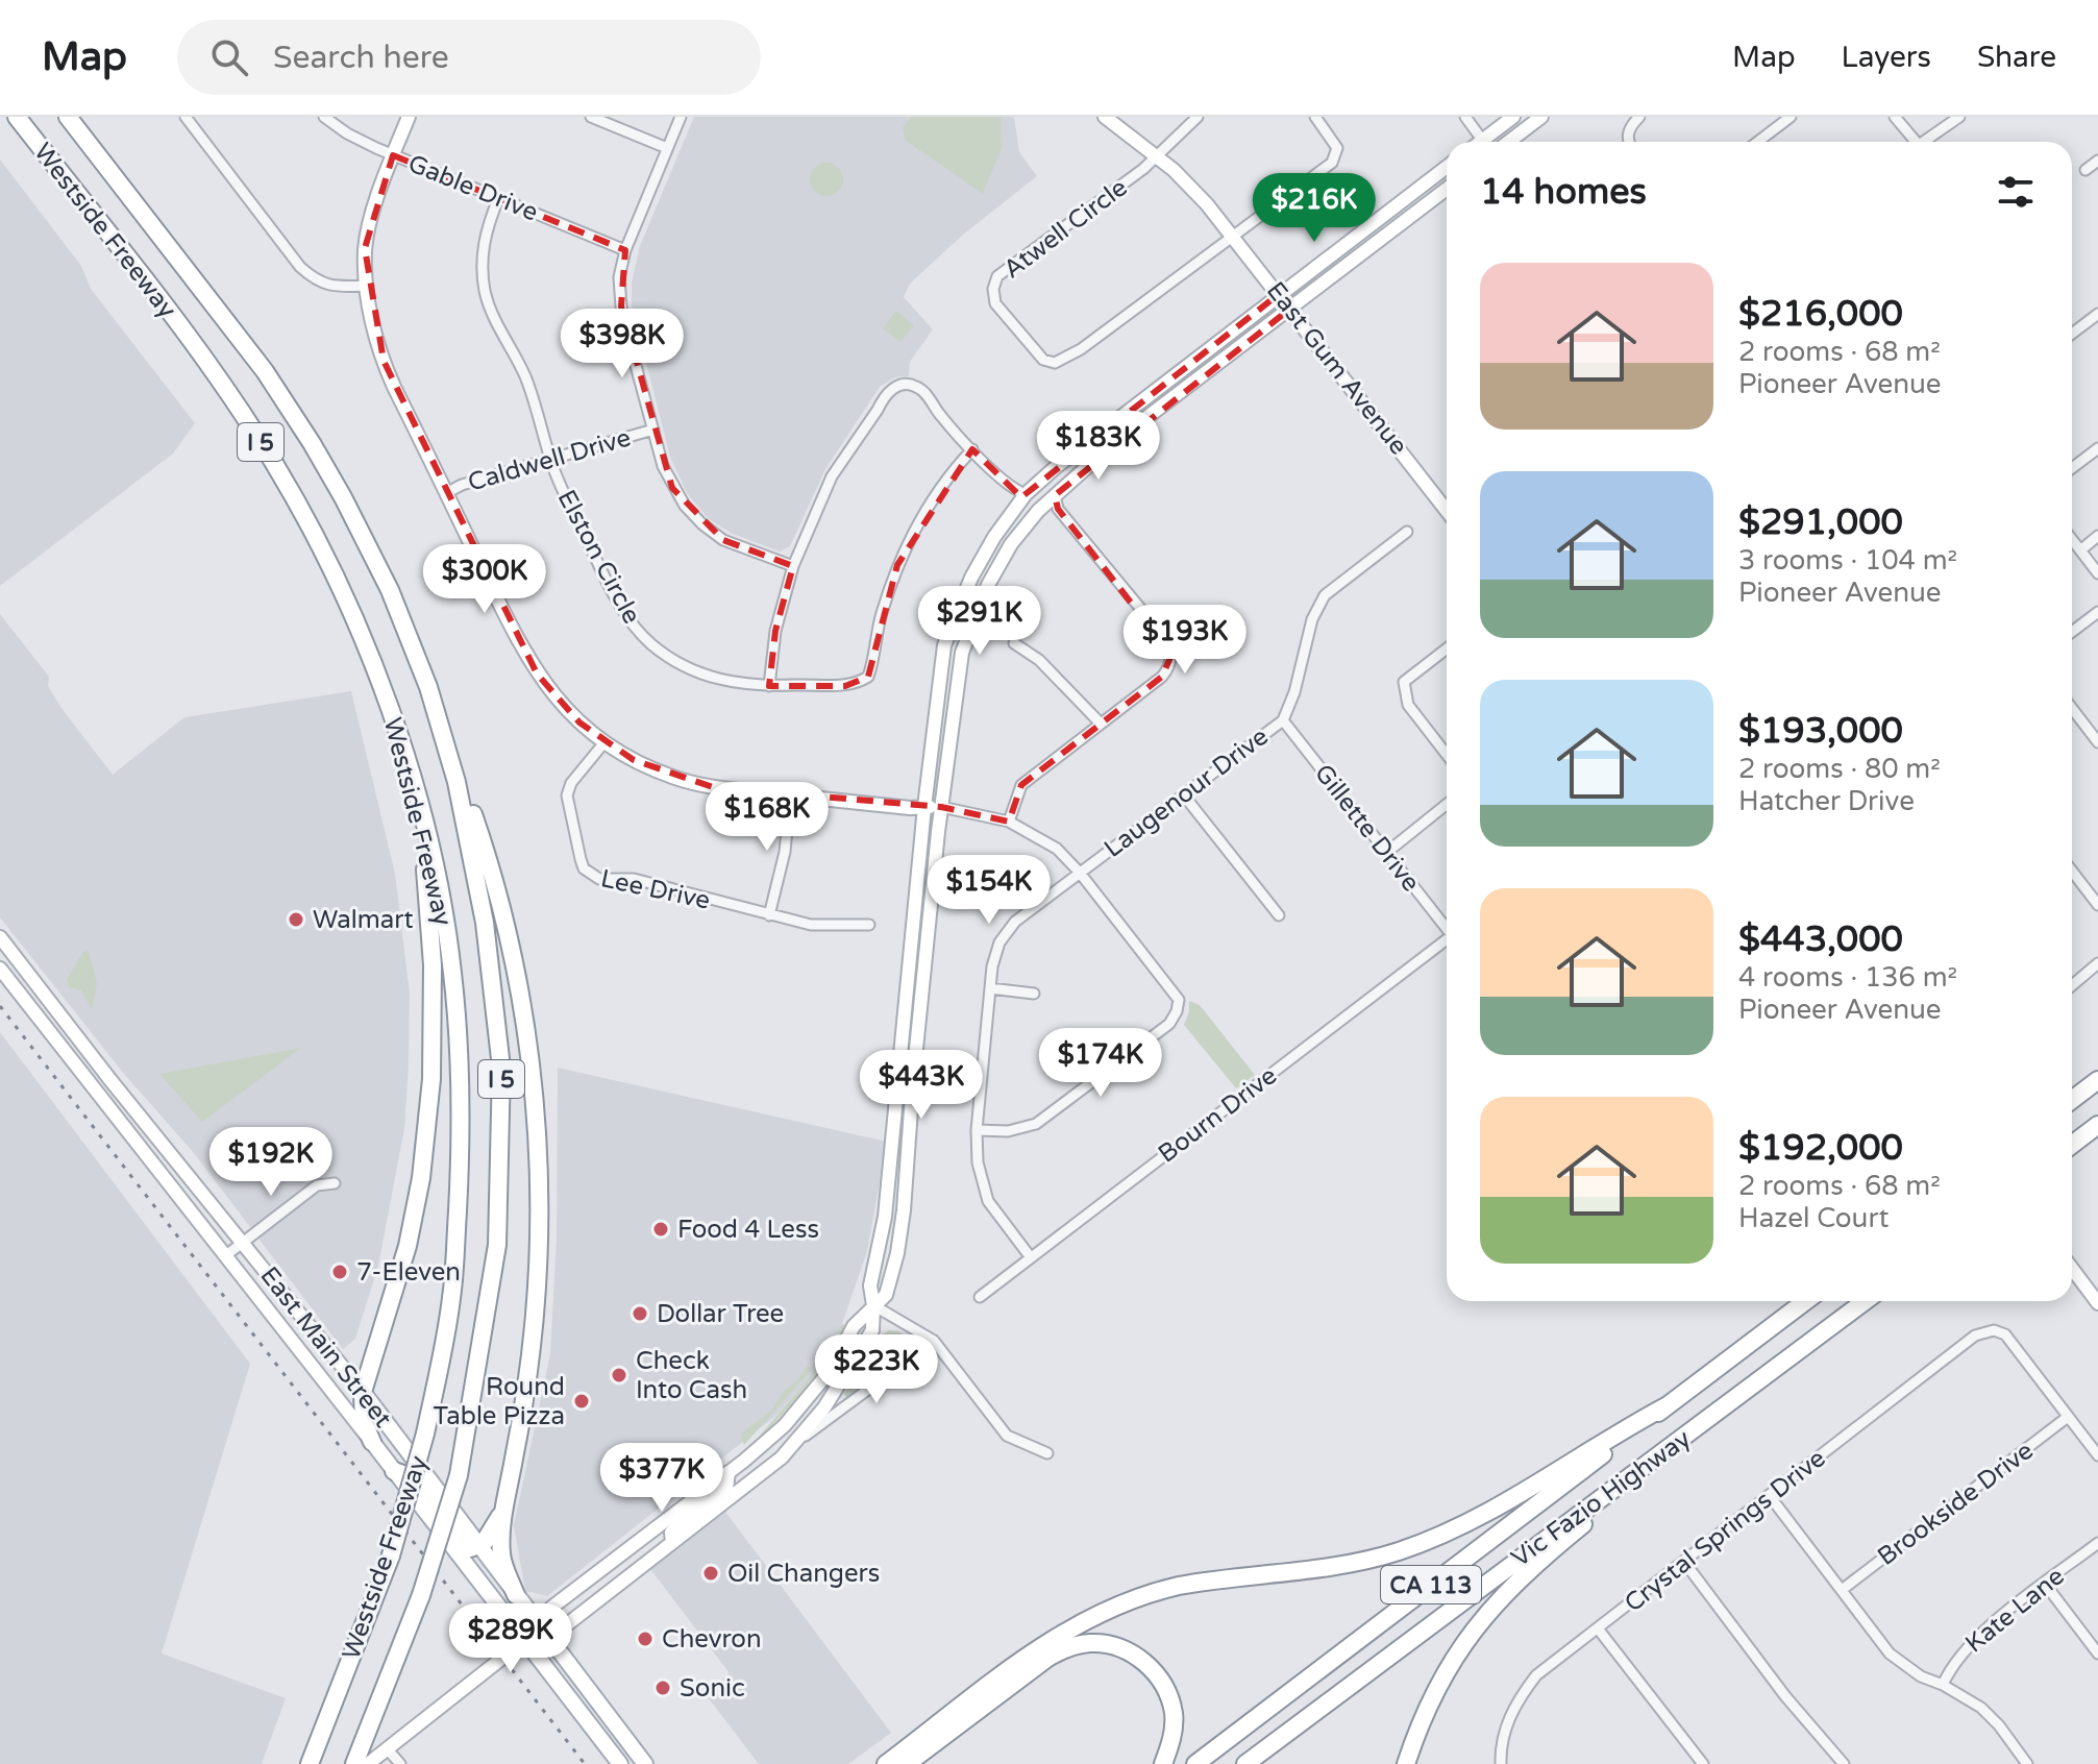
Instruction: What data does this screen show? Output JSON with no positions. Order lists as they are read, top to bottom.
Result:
{
  "streets": {
    "highway": [
      "Westside Freeway",
      "I 5",
      "Vic Fazio Highway",
      "CA 113"
    ],
    "main road": ["East Gum Avenue", "East Main Street"],
    "street": [
      "Gable Drive",
      "Atwell Circle",
      "Caldwell Drive",
      "Elston Circle",
      "Laugenour Drive",
      "Gillette Drive",
      "Lee Drive",
      "Bourn Drive",
      "Brookside Drive",
      "Crystal Springs Drive",
      "Kate Lane"
    ]
  },
  "crossings": [
    ["Gable Drive", "Elston Circle"],
    ["Atwell Circle", "East Gum Avenue"],
    ["Caldwell Drive", "Elston Circle"],
    ["Laugenour Drive", "Gillette Drive"],
    ["Laugenour Drive", "Bourn Drive"],
    ["Brookside Drive", "Crystal Springs Drive"]
  ],
  "places": [
    "Walmart",
    "Food 4 Less",
    "7-Eleven",
    "Dollar Tree",
    "Check Into Cash",
    "Round Table Pizza",
    "Oil Changers",
    "Chevron",
    "Sonic"
  ],
  "page": {
    "header": "Map",
    "search": "Search here",
    "nav": ["Map", "Layers", "Share"],
    "heading": "14 homes",
    "price": [
      "$216K",
      "$398K",
      "$183K",
      "$300K",
      "$291K",
      "$193K",
      "$168K",
      "$154K",
      "$174K",
      "$443K",
      "$192K",
      "$223K",
      "$377K",
      "$289K"
    ],
    "list": [
      {
        "name": "$216,000",
        "note": "2 rooms · 68 m² · Pioneer Avenue"
      },
      {
        "name": "$291,000",
        "note": "3 rooms · 104 m² · Pioneer Avenue"
      },
      {
        "name": "$193,000",
        "note": "2 rooms · 80 m² · Hatcher Drive"
      },
      {
        "name": "$443,000",
        "note": "4 rooms · 136 m² · Pioneer Avenue"
      },
      {
        "name": "$192,000",
        "note": "2 rooms · 68 m² · Hazel Court"
      }
    ]
  }
}
